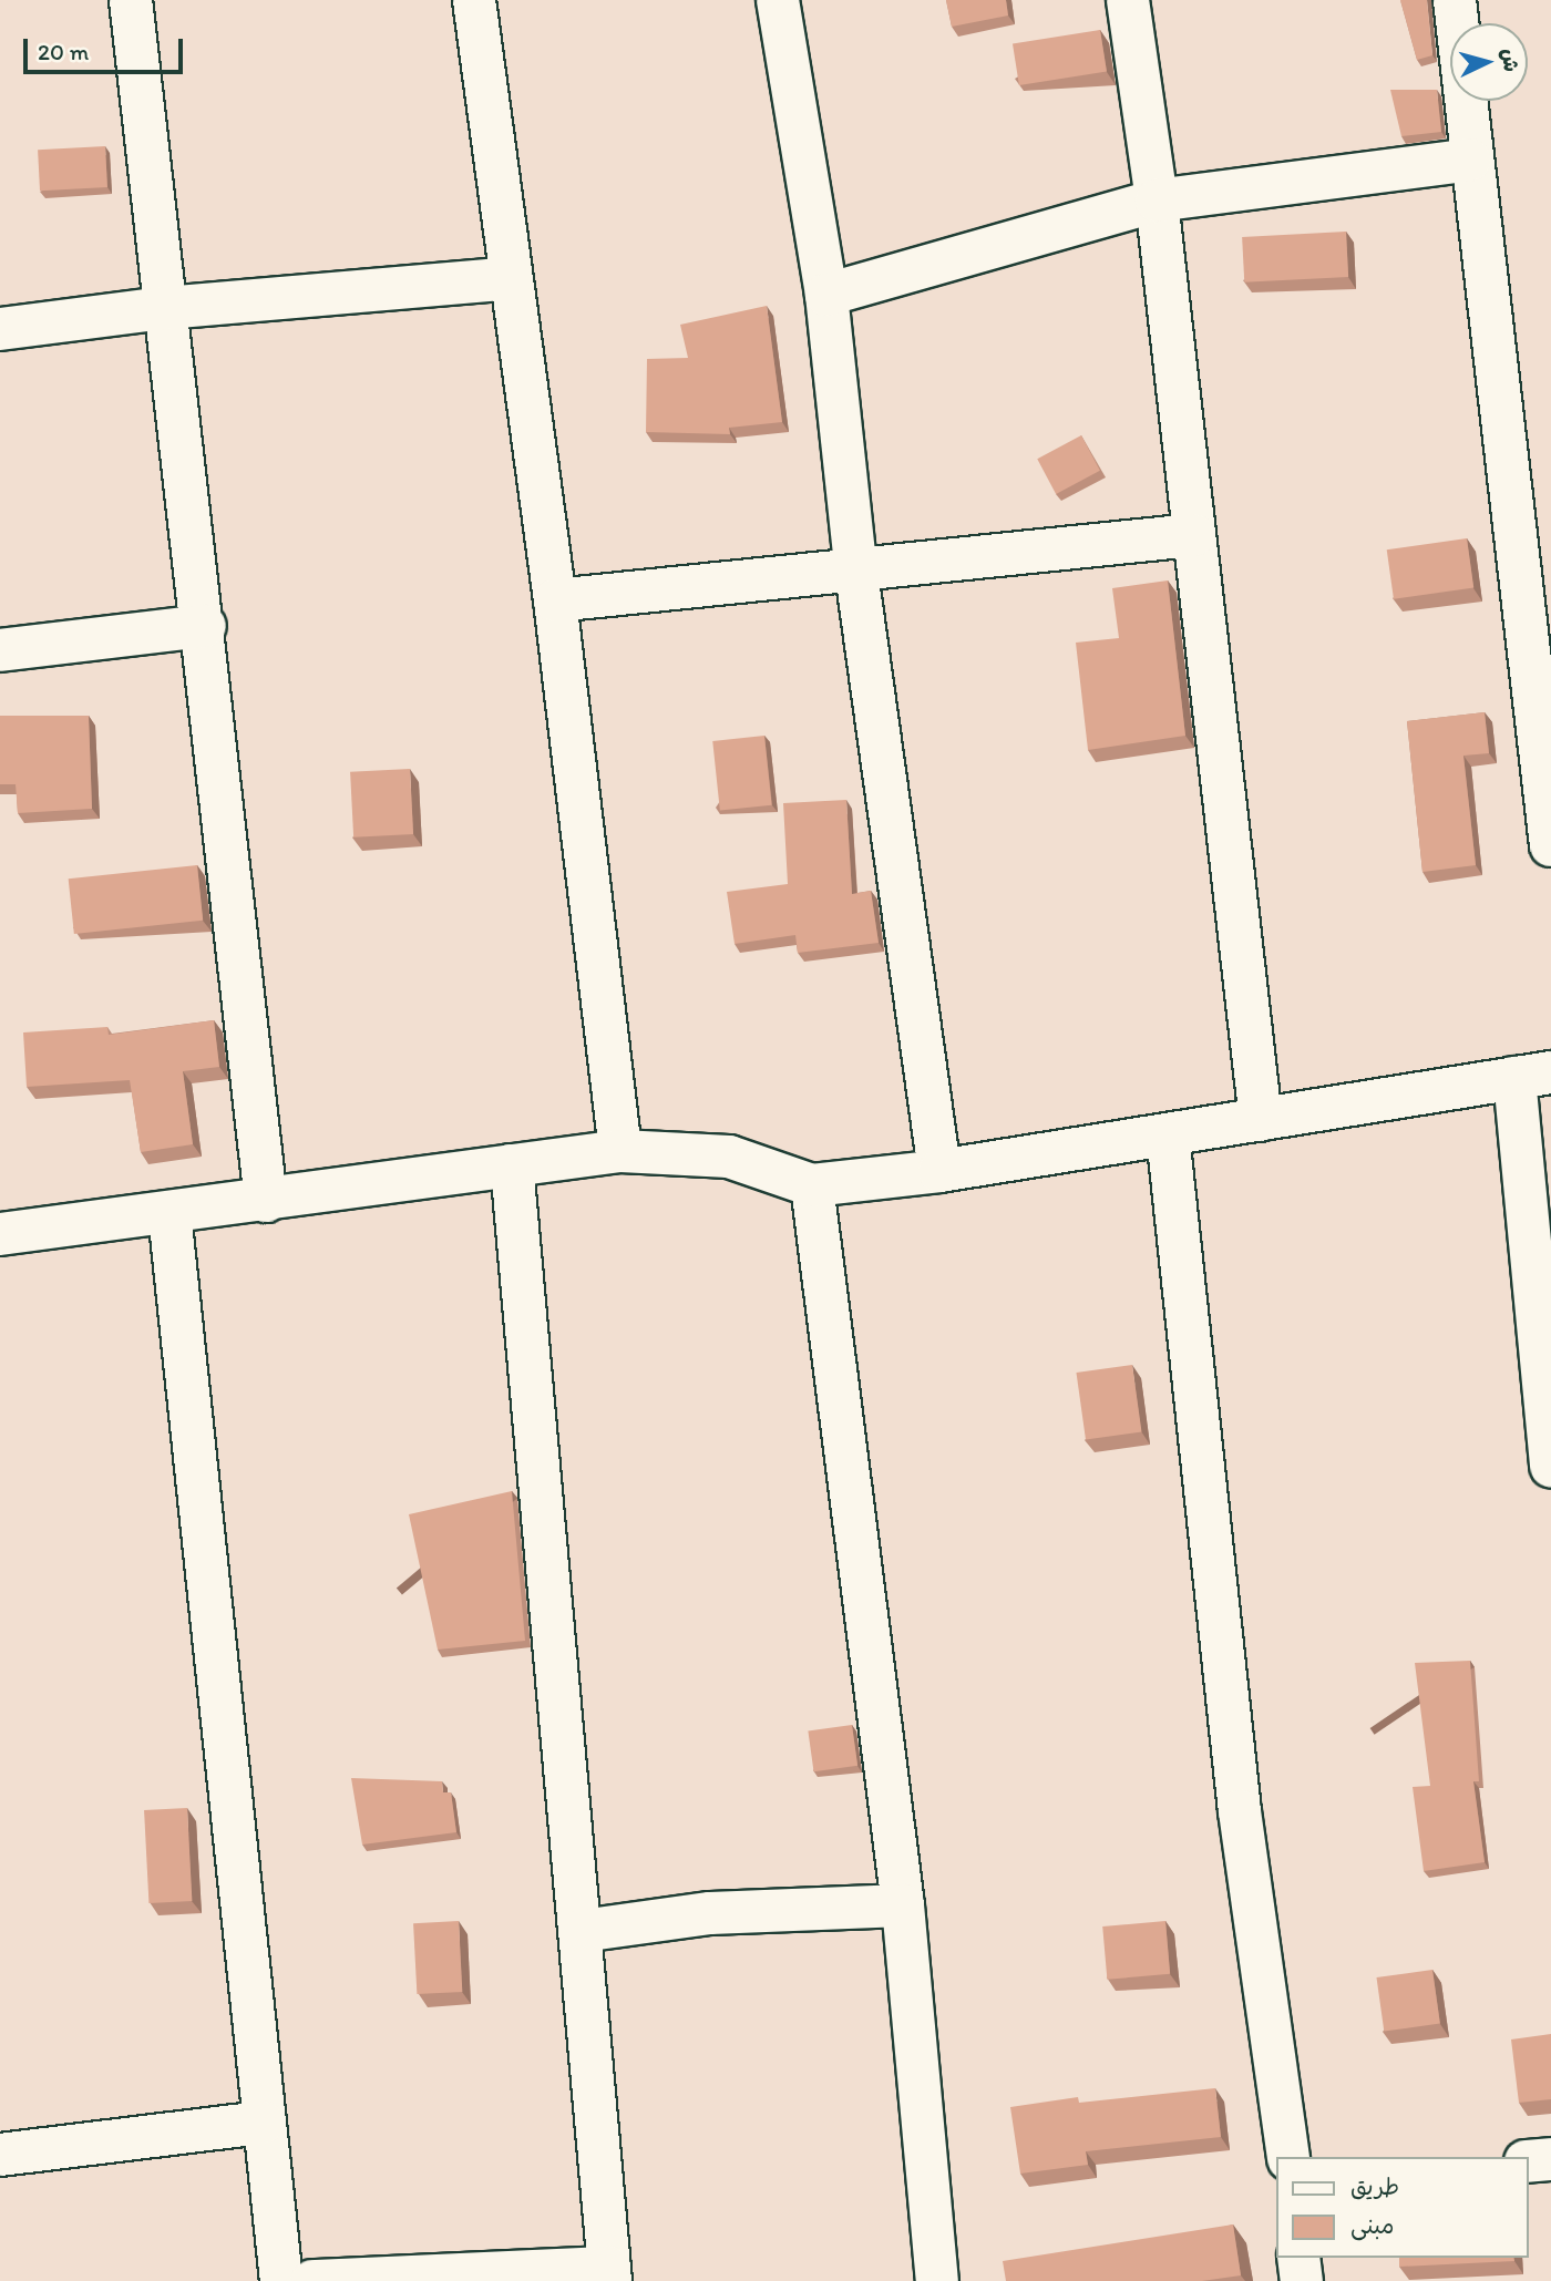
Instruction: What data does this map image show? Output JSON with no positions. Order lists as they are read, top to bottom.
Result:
{
  "legend": ["طريق", "مبنى"],
  "scale_bar": "20 m",
  "north": "right"
}
